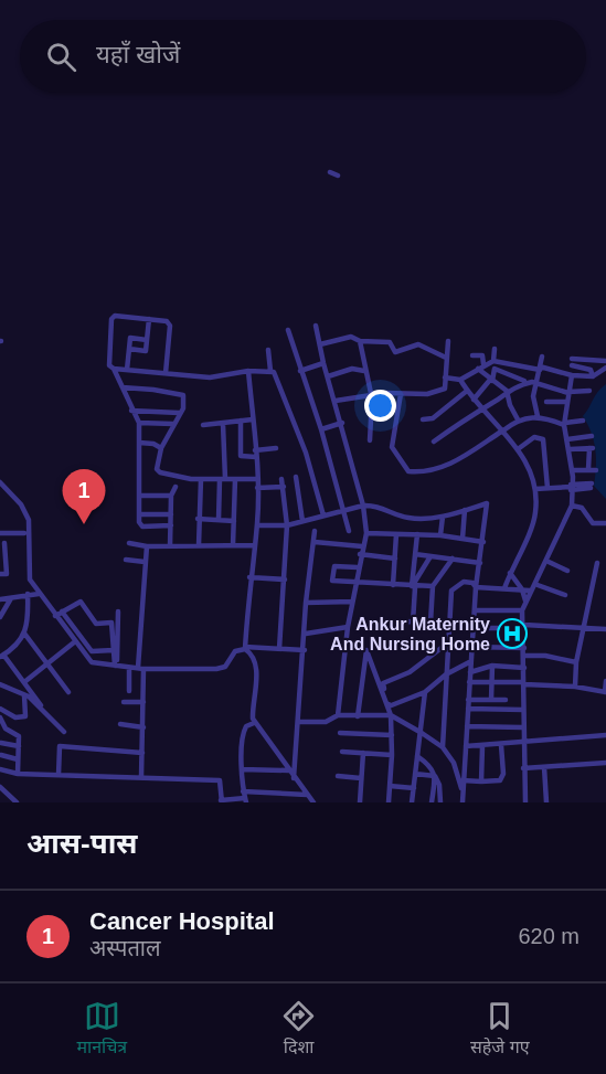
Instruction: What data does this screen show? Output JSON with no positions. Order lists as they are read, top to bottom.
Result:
{
  "places": {
    "hospital": ["Ankur Maternity And Nursing Home"]
  },
  "page": {
    "search": "यहाँ खोजें",
    "pins": "1",
    "heading": "आस-पास",
    "list": [
      {
        "mark": "1",
        "name": "Cancer Hospital",
        "note": "अस्पताल",
        "value": "620 m"
      }
    ],
    "nav": ["मानचित्र", "दिशा", "सहेजे गए"]
  }
}
